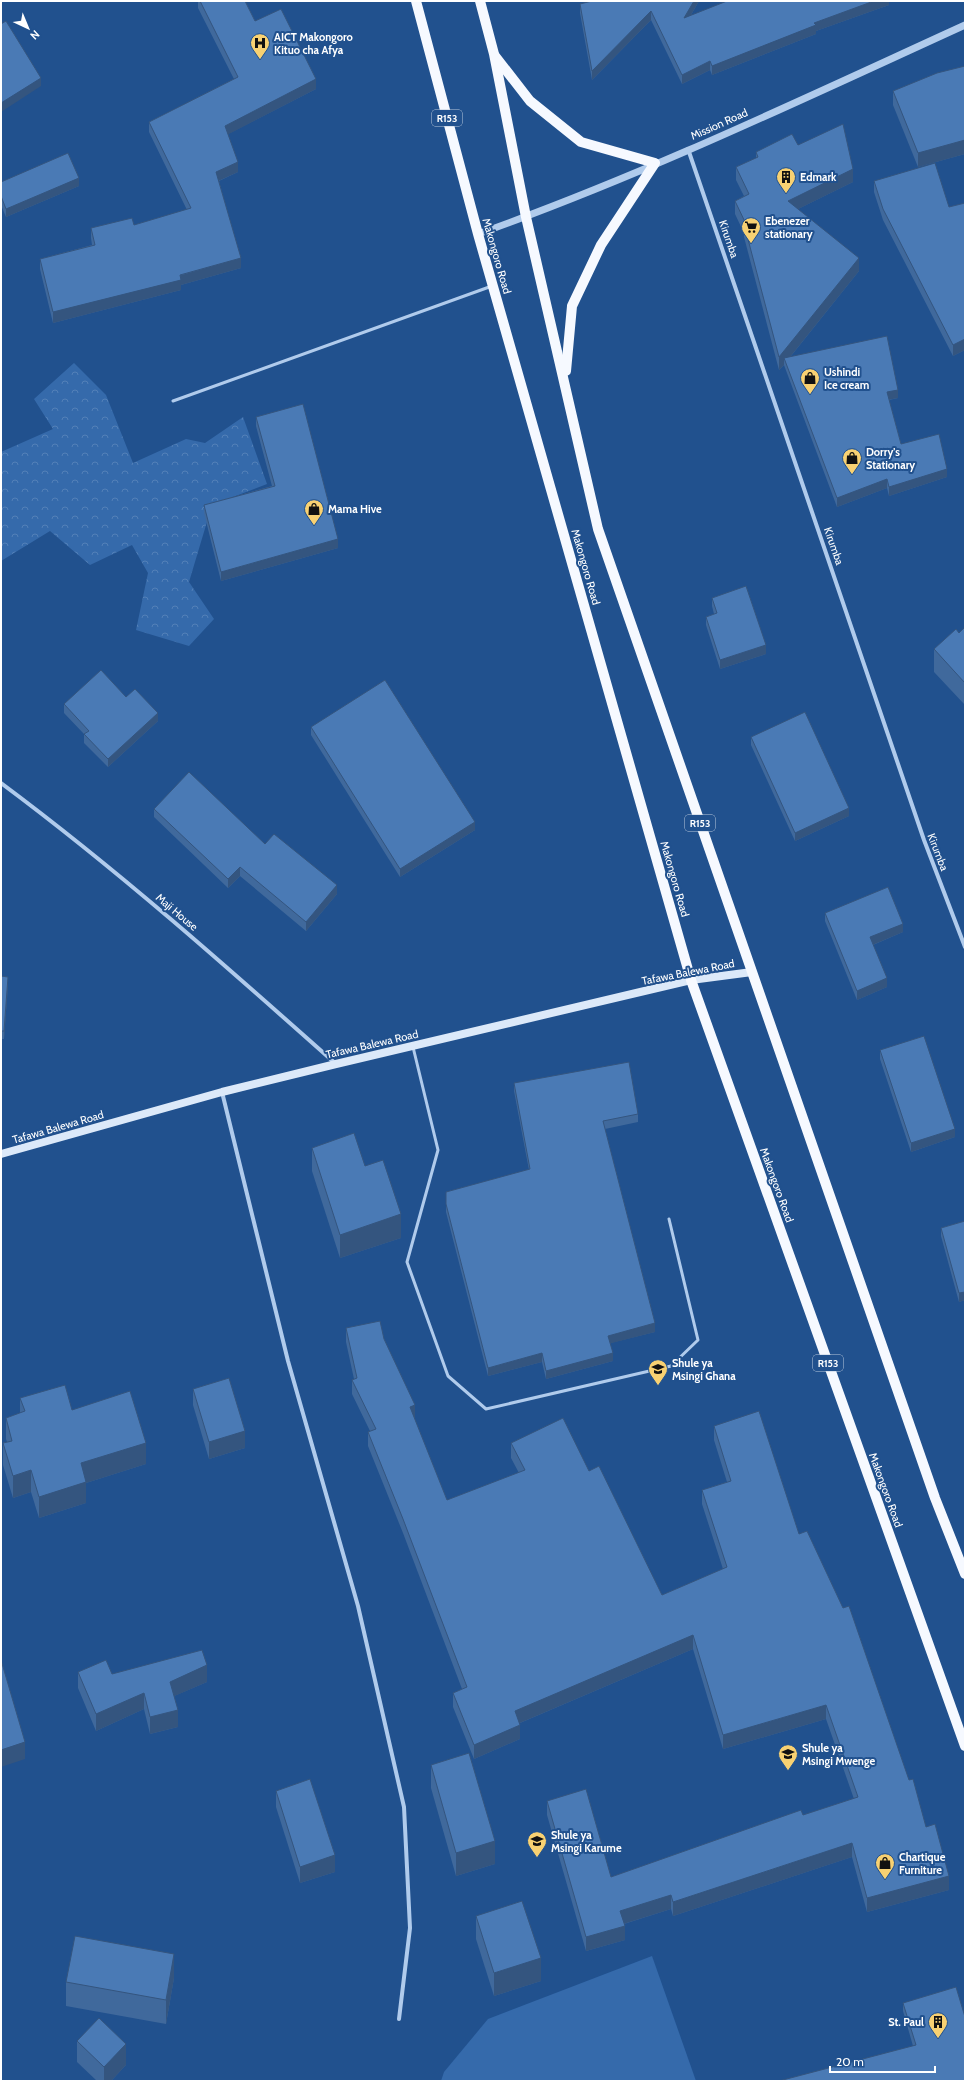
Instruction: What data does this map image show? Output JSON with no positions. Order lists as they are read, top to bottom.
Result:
{
  "streets": {
    "main road": ["R153", "Makongoro Road", "Tafawa Balewa Road"],
    "street": ["Mission Road", "Kirumba", "Maji House"]
  },
  "crossings": [
    ["Mission Road", "Kirumba"],
    ["Mission Road", "Makongoro Road"],
    ["Makongoro Road", "Tafawa Balewa Road"],
    ["Maji House", "Tafawa Balewa Road"]
  ],
  "places": {
    "hospital": ["AICT Makongoro Kituo cha Afya"],
    "building": ["Edmark", "St. Paul"],
    "supermarket": ["Ebenezer stationary"],
    "shop": [
      "Ushindi Ice cream",
      "Dorry's Stationary",
      "Mama Hive",
      "Chartique Furniture"
    ],
    "school or university": ["Shule ya Msingi Ghana", "Shule ya Msingi Mwenge", "Shule ya Msingi Karume"]
  },
  "scale_bar": "20 m",
  "north": "bottom right"
}
